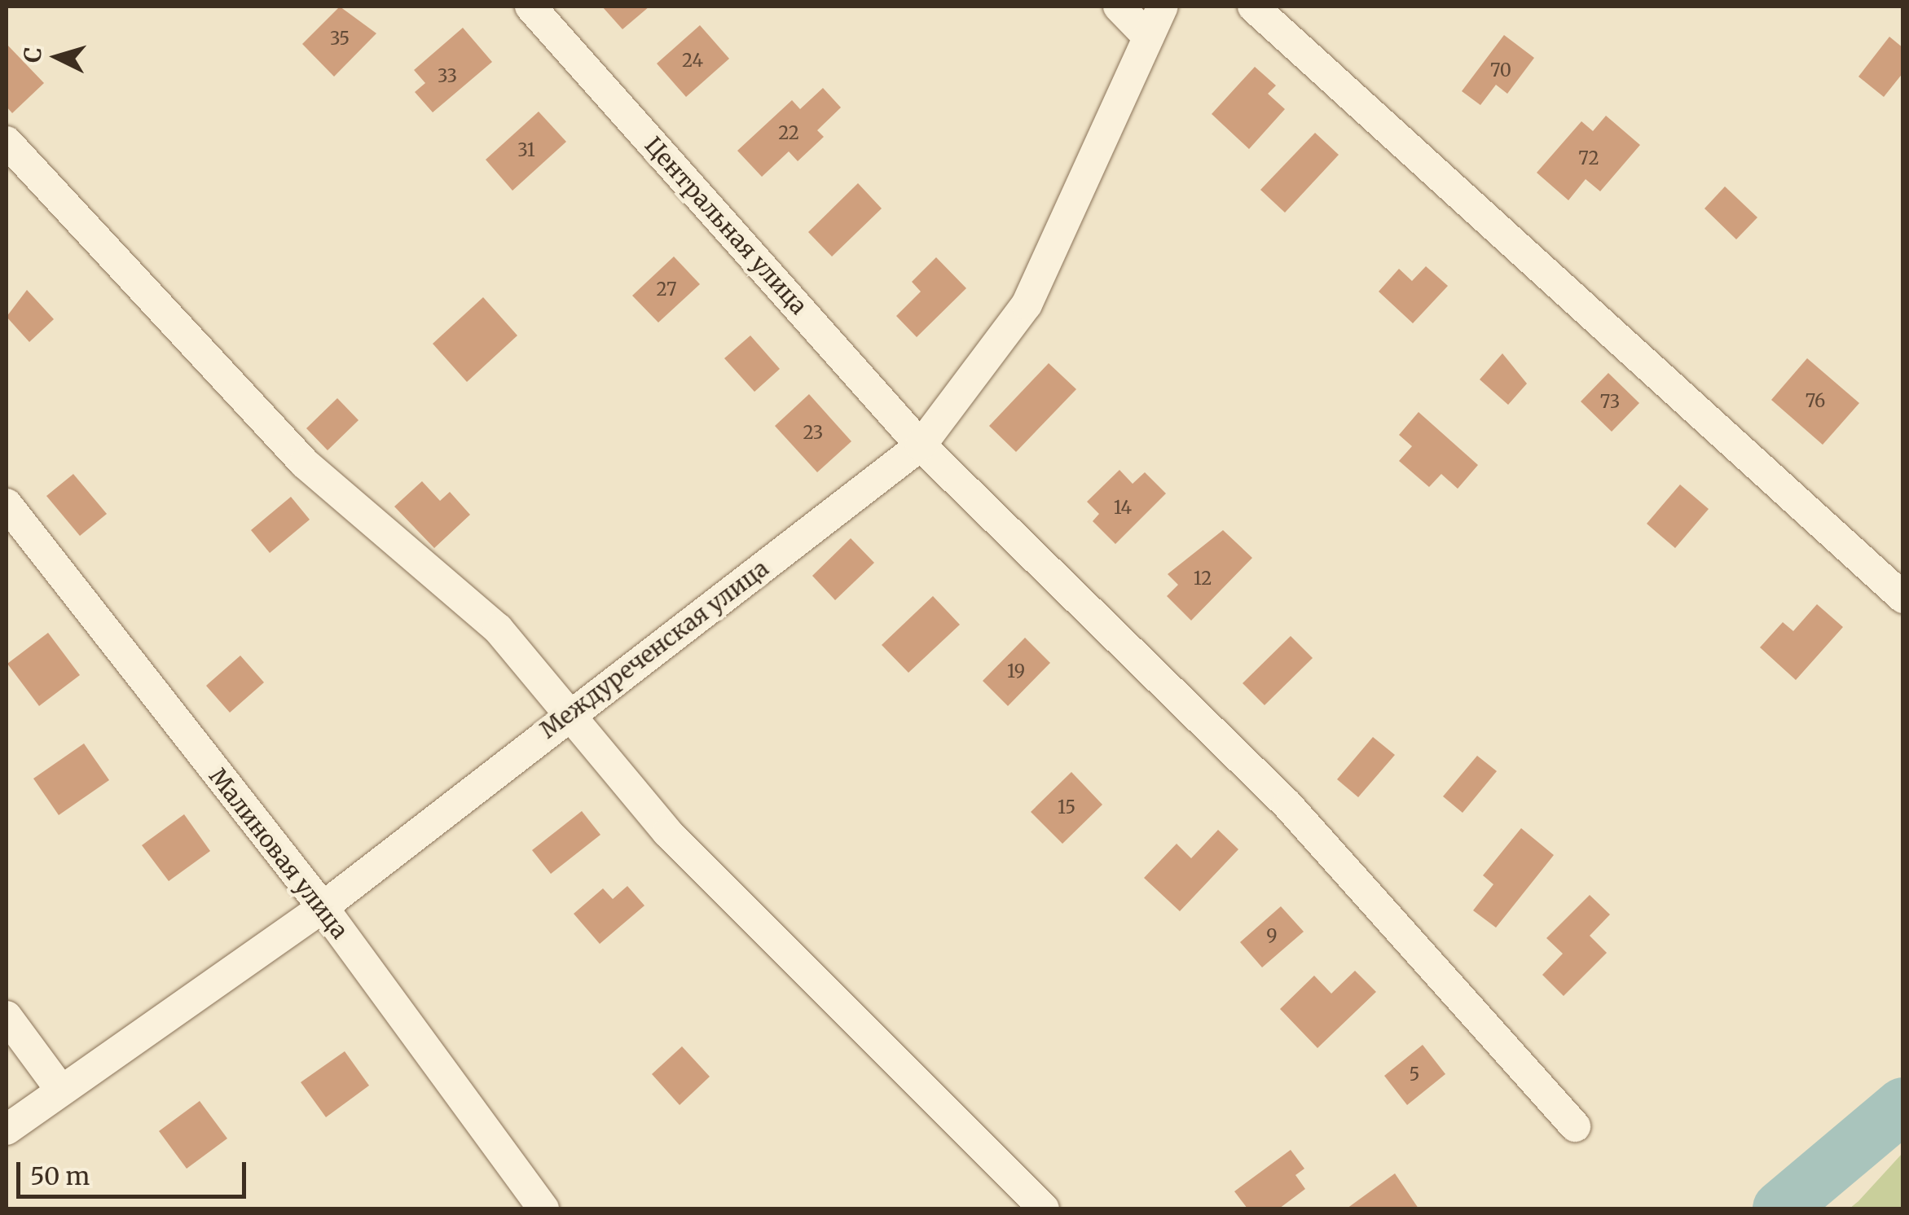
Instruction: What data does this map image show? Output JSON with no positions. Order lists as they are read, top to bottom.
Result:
{
  "streets": {
    "street": ["Центральная улица", "Междуреченская улица", "Малиновая улица"]
  },
  "crossings": [
    ["Центральная улица", "Междуреченская улица"],
    ["Междуреченская улица", "Малиновая улица"]
  ],
  "house_numbers": [
    "35",
    "24",
    "70",
    "33",
    "22",
    "31",
    "72",
    "27",
    "76",
    "73",
    "23",
    "14",
    "12",
    "19",
    "15",
    "9",
    "5"
  ],
  "scale_bar": "50 m",
  "north": "left"
}
